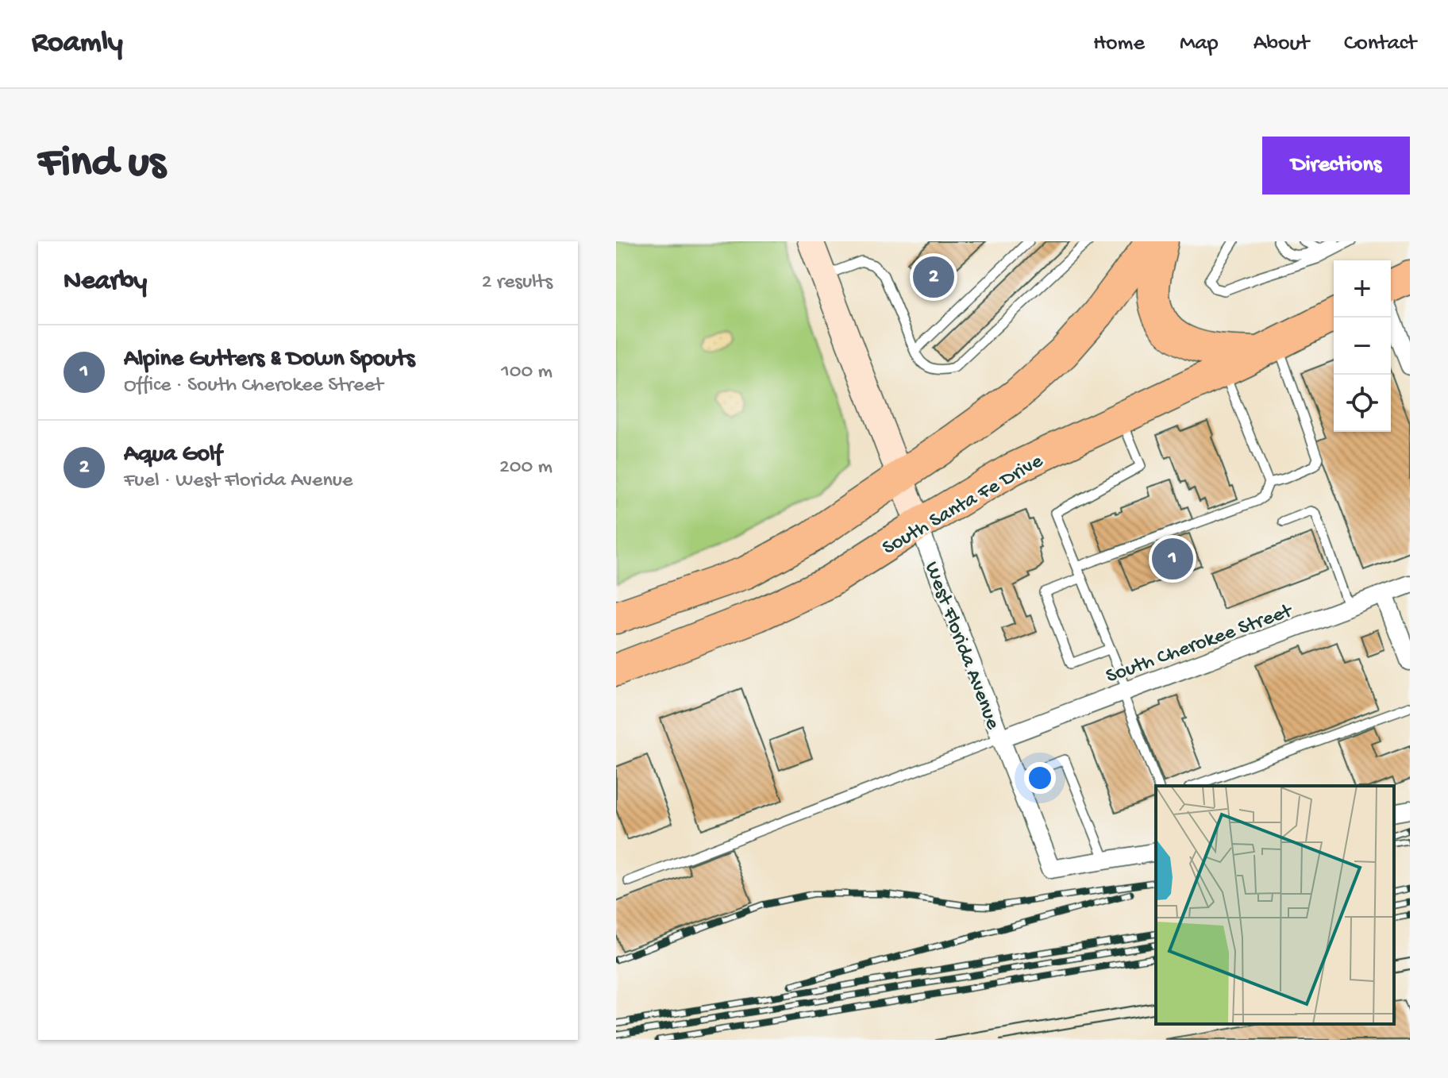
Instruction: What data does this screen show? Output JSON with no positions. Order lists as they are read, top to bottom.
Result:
{
  "streets": {
    "highway": ["South Santa Fe Drive"],
    "street": ["South Cherokee Street", "West Florida Avenue"]
  },
  "crossings": [
    ["South Santa Fe Drive", "West Florida Avenue"],
    ["South Cherokee Street", "West Florida Avenue"]
  ],
  "page": {
    "header": "Roamly",
    "nav": [
      "Home",
      "Map",
      "About",
      "Contact"
    ],
    "buttons": "Directions",
    "title": "Find us",
    "heading": ["Nearby", "2 results"],
    "pins": ["2", "1"],
    "map_buttons": ["+", "−"],
    "list": [
      {
        "mark": "1",
        "name": "Alpine Gutters & Down Spouts",
        "note": "Office · South Cherokee Street",
        "value": "100 m"
      },
      {
        "mark": "2",
        "name": "Aqua Golf",
        "note": "Fuel · West Florida Avenue",
        "value": "200 m"
      }
    ]
  }
}
